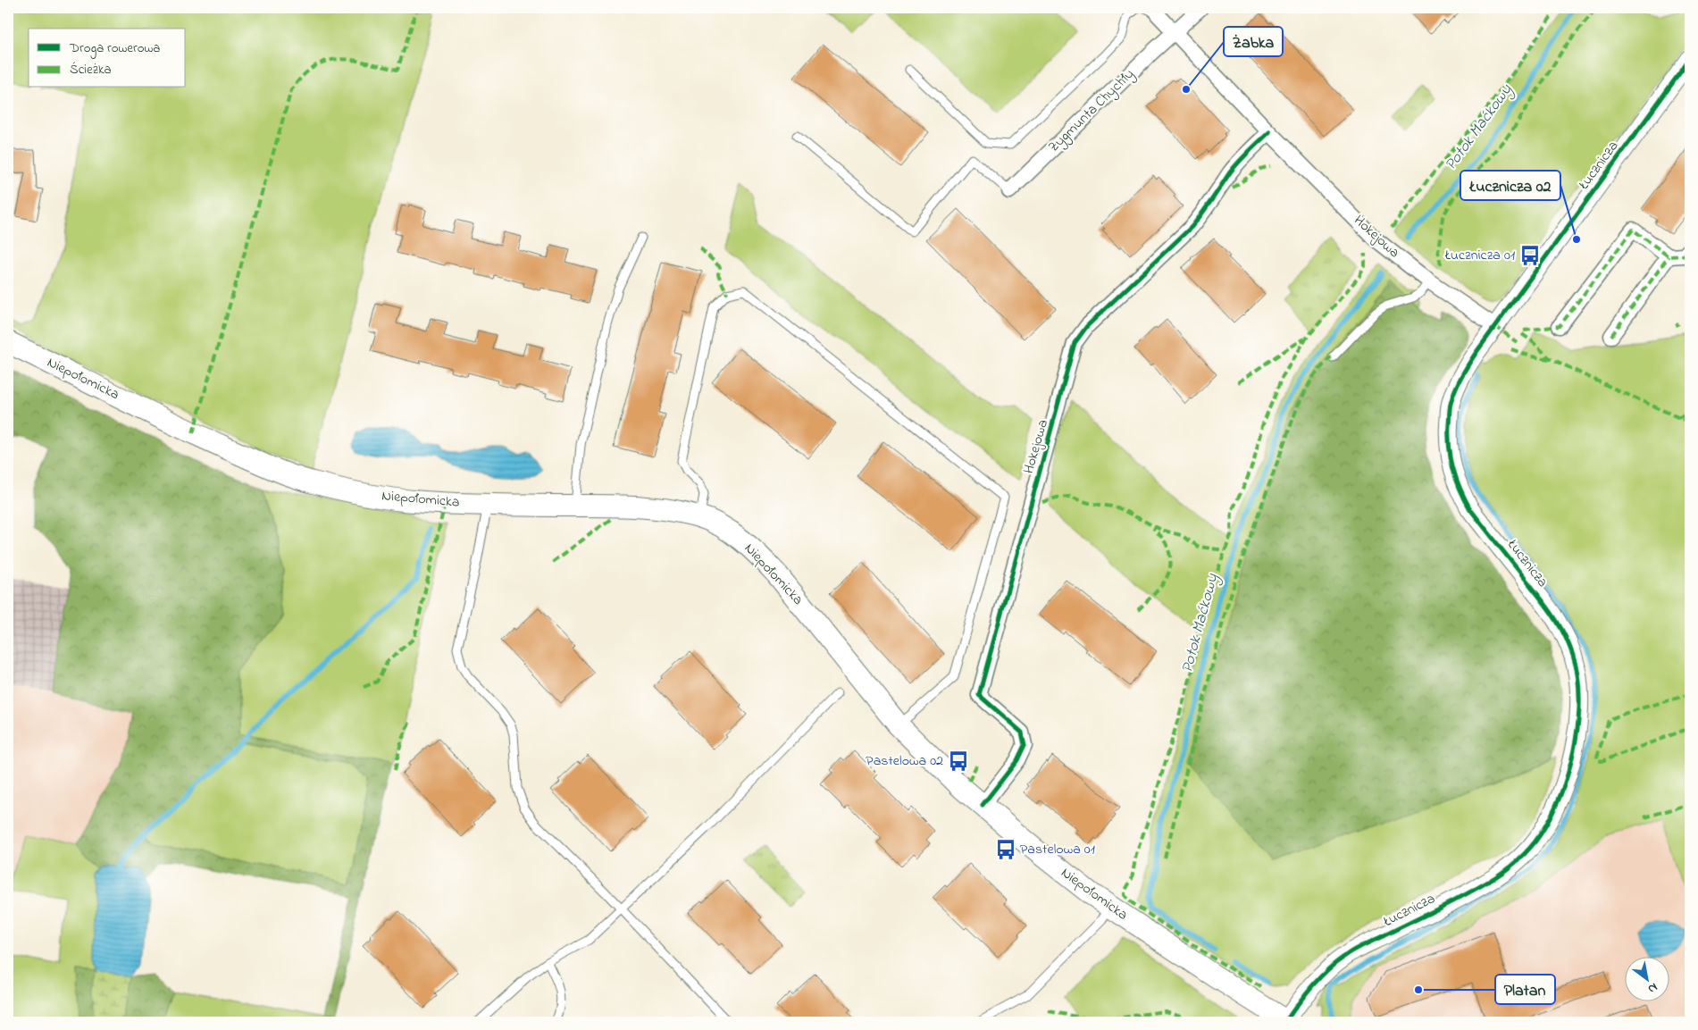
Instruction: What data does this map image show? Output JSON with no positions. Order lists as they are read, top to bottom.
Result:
{
  "streets": {
    "main road": ["Niepołomicka"],
    "street": ["Zygmunta Chychły", "Łucznicza", "Hokejowa"]
  },
  "crossings": [
    ["Zygmunta Chychły", "Hokejowa"],
    ["Łucznicza", "Hokejowa"],
    ["Łucznicza", "Niepołomicka"],
    ["Hokejowa", "Niepołomicka"]
  ],
  "water": ["Potok Maćkowy"],
  "places": {
    "other": ["Żabka", "Łucznicza 02", "Platan"],
    "bus stop": ["Łucznicza 01", "Pastelowa 02", "Pastelowa 01"]
  },
  "legend": ["Droga rowerowa", "Ścieżka"],
  "north": "bottom right"
}
